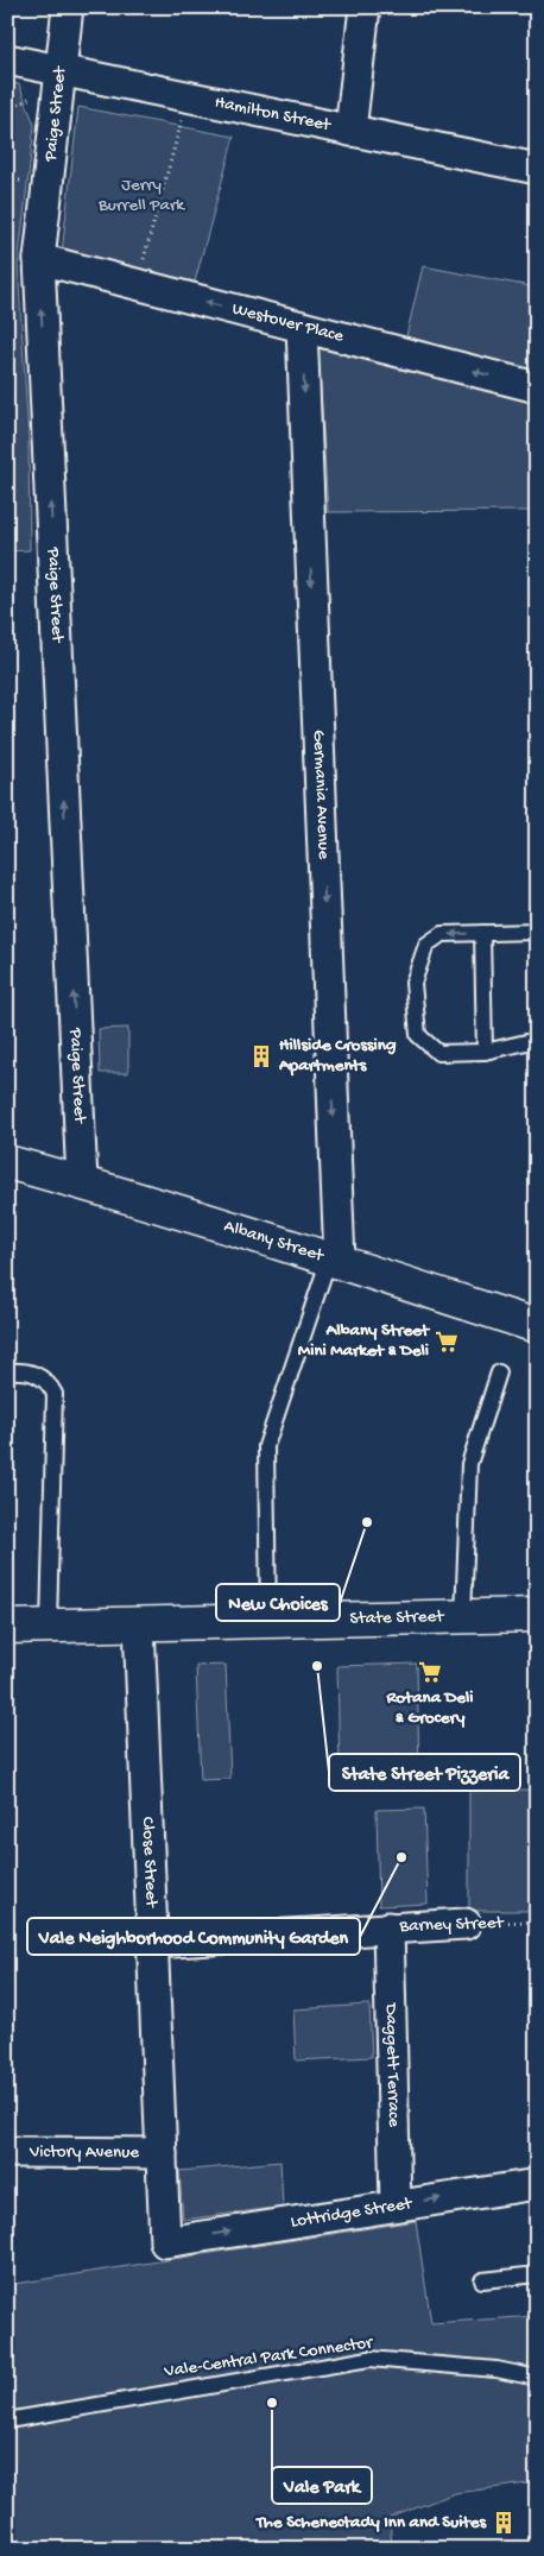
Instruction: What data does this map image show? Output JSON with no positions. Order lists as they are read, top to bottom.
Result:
{
  "streets": {
    "street": [
      "Paige Street",
      "Hamilton Street",
      "Westover Place",
      "Germania Avenue",
      "Albany Street",
      "State Street",
      "Close Street",
      "Barney Street",
      "Daggett Terrace",
      "Victory Avenue",
      "Lottridge Street"
    ],
    "lane": ["Vale-Central Park Connector"]
  },
  "crossings": [
    ["Paige Street", "Hamilton Street"],
    ["Paige Street", "Westover Place"],
    ["Paige Street", "Albany Street"],
    ["Westover Place", "Germania Avenue"],
    ["Germania Avenue", "Albany Street"],
    ["State Street", "Close Street"],
    ["Close Street", "Barney Street"],
    ["Close Street", "Victory Avenue"],
    ["Close Street", "Lottridge Street"],
    ["Barney Street", "Daggett Terrace"],
    ["Daggett Terrace", "Lottridge Street"]
  ],
  "one_way": [
    "Paige Street",
    "Westover Place",
    "Germania Avenue",
    "Lottridge Street"
  ],
  "parks": ["Jerry Burrell Park"],
  "places": {
    "building": ["Hillside Crossing Apartments", "The Schenectady Inn and Suites"],
    "supermarket": ["Albany Street Mini Market & Deli", "Rotana Deli & Grocery"],
    "other": [
      "New Choices",
      "State Street Pizzeria",
      "Vale Neighborhood Community Garden",
      "Vale Park"
    ]
  }
}
